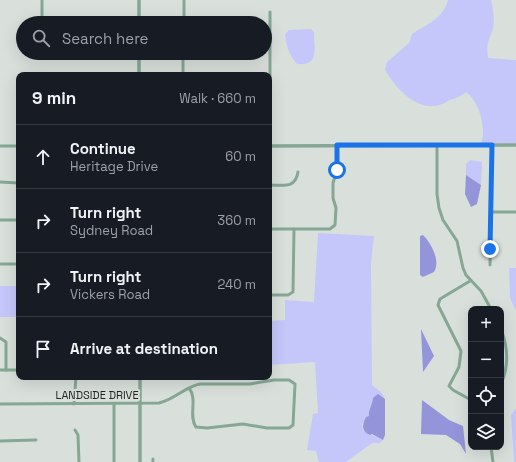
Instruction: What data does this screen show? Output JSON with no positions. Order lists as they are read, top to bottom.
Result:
{
  "streets": {
    "street": ["LANDSIDE DRIVE"]
  },
  "page": {
    "search": "Search here",
    "heading": ["9 min", "Walk · 660 m"],
    "list": [
      ["Continue", "Heritage Drive", "60 m"],
      ["Turn right", "Sydney Road", "360 m"],
      ["Turn right", "Vickers Road", "240 m"],
      "Arrive at destination"
    ],
    "map_buttons": ["+", "−"]
  }
}
